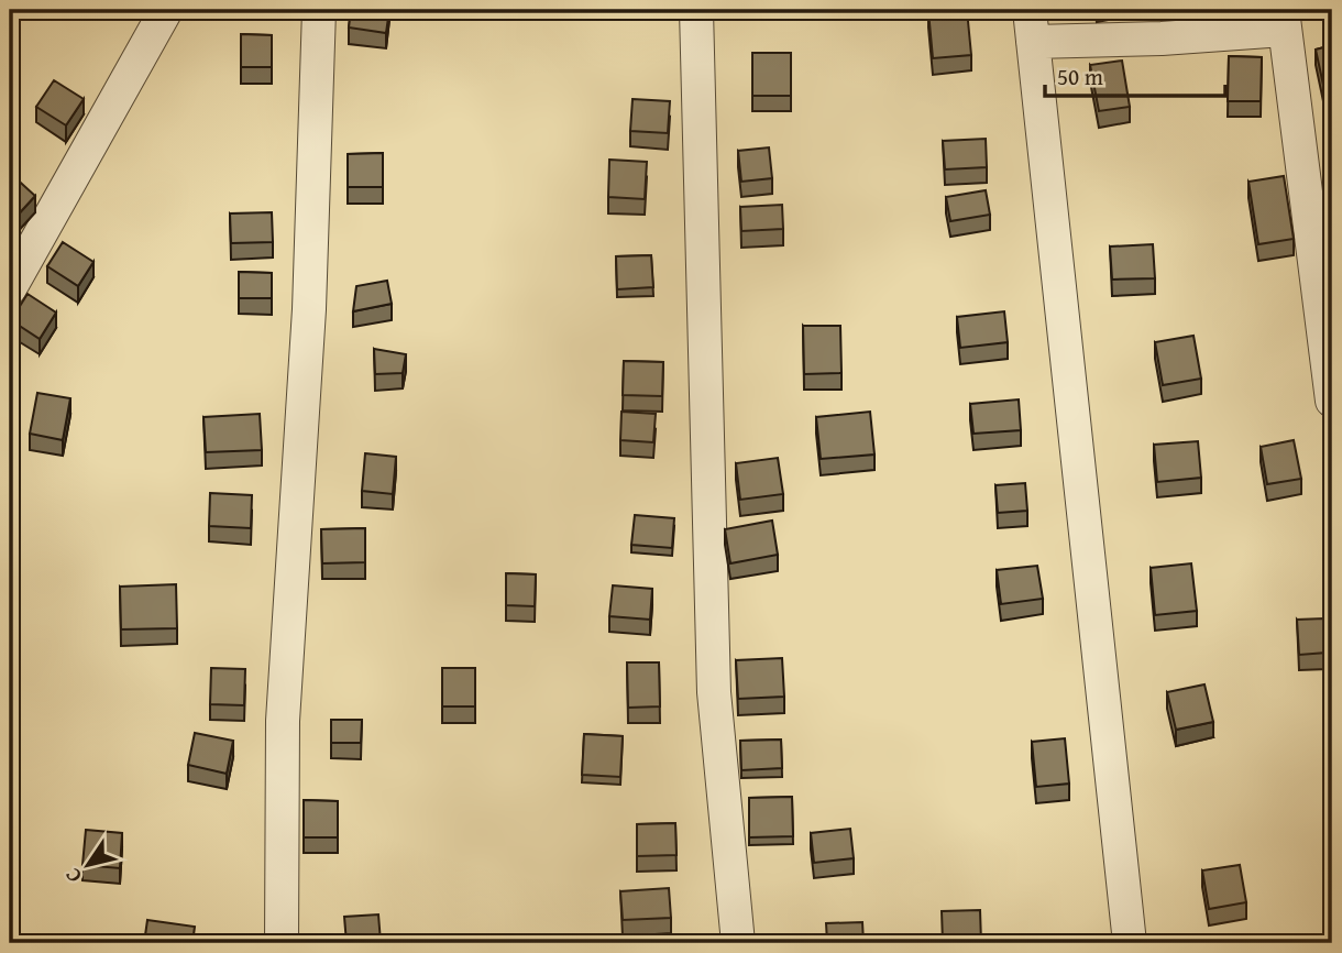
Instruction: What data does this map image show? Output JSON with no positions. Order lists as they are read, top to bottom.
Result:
{
  "scale_bar": "50 m",
  "north": "bottom left"
}
